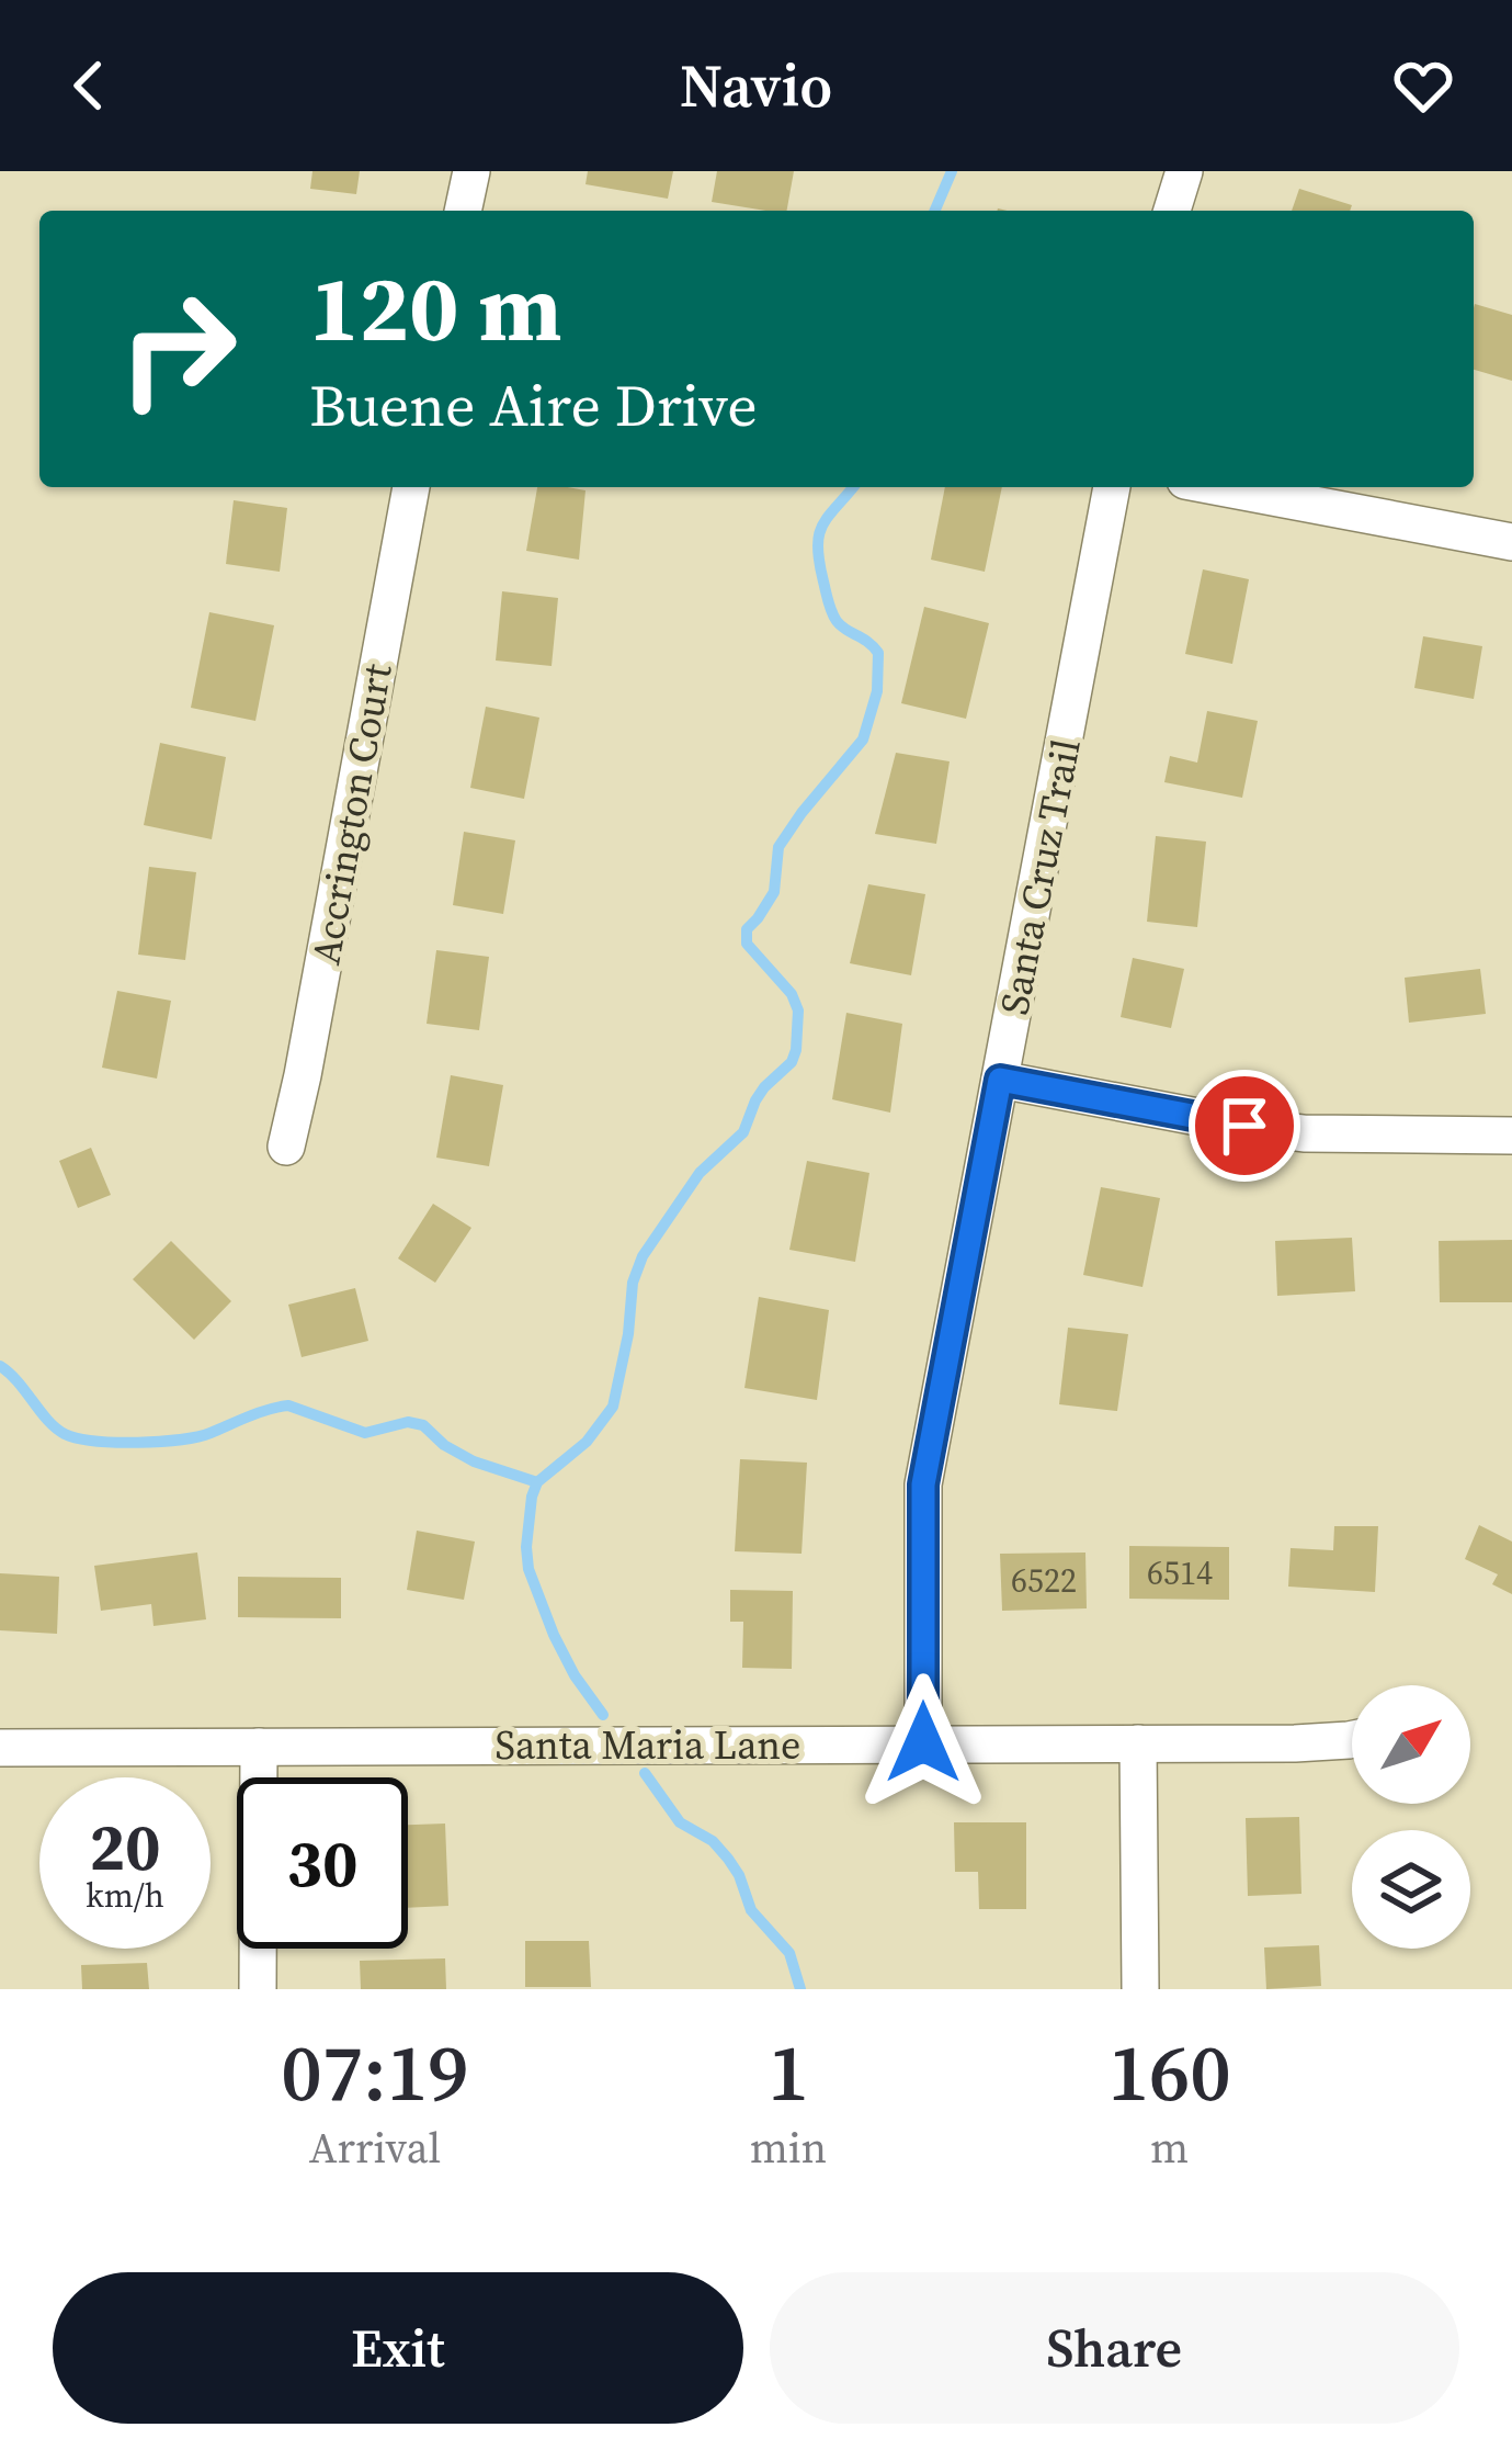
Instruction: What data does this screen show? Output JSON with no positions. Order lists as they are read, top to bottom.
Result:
{
  "streets": {
    "street": ["Accrington Court", "Santa Cruz Trail", "Santa Maria Lane"]
  },
  "crossings": [
    ["Santa Cruz Trail", "Santa Maria Lane"]
  ],
  "house_numbers": ["6514", "6522"],
  "north": "top right",
  "page": {
    "header": "Navio",
    "turn": ["120 m", "Buene Aire Drive"],
    "speed": "20 km/h",
    "limit": "30",
    "eta": [
      "07:19",
      "Arrival",
      "1",
      "min",
      "160",
      "m"
    ],
    "buttons": ["Exit", "Share"]
  }
}
